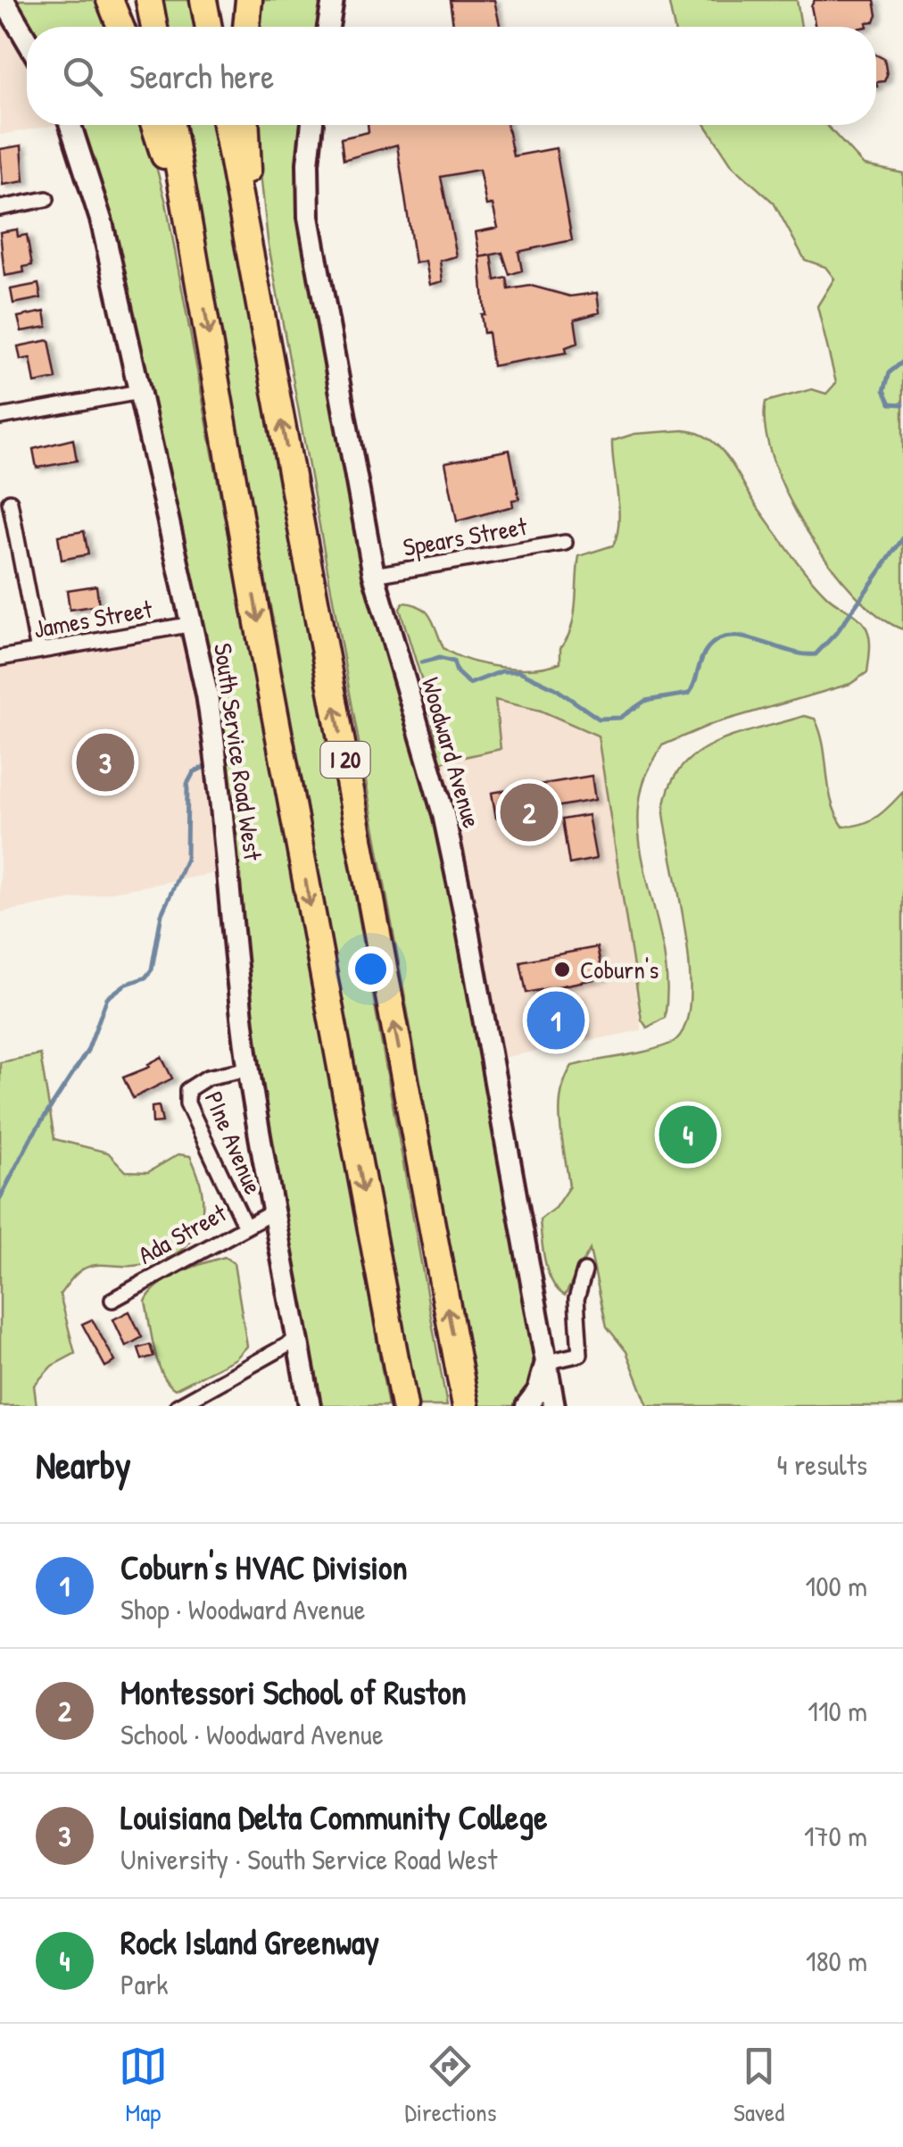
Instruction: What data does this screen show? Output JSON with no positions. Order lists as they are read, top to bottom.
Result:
{
  "streets": {
    "highway": ["I 20"],
    "main road": ["South Service Road West", "Woodward Avenue"],
    "street": [
      "Spears Street",
      "James Street",
      "PIne Avenue",
      "Ada Street"
    ]
  },
  "crossings": [
    ["Spears Street", "Woodward Avenue"],
    ["James Street", "South Service Road West"],
    ["South Service Road West", "PIne Avenue"],
    ["South Service Road West", "Ada Street"],
    ["PIne Avenue", "Ada Street"]
  ],
  "places": ["Coburn's"],
  "page": {
    "search": "Search here",
    "pins": [
      "3",
      "2",
      "1",
      "4"
    ],
    "heading": ["Nearby", "4 results"],
    "list": [
      {
        "mark": "1",
        "name": "Coburn's HVAC Division",
        "note": "Shop · Woodward Avenue",
        "value": "100 m"
      },
      {
        "mark": "2",
        "name": "Montessori School of Ruston",
        "note": "School · Woodward Avenue",
        "value": "110 m"
      },
      {
        "mark": "3",
        "name": "Louisiana Delta Community College",
        "note": "University · South Service Road West",
        "value": "170 m"
      },
      {
        "mark": "4",
        "name": "Rock Island Greenway",
        "note": "Park",
        "value": "180 m"
      }
    ],
    "nav": ["Map", "Directions", "Saved"]
  }
}
